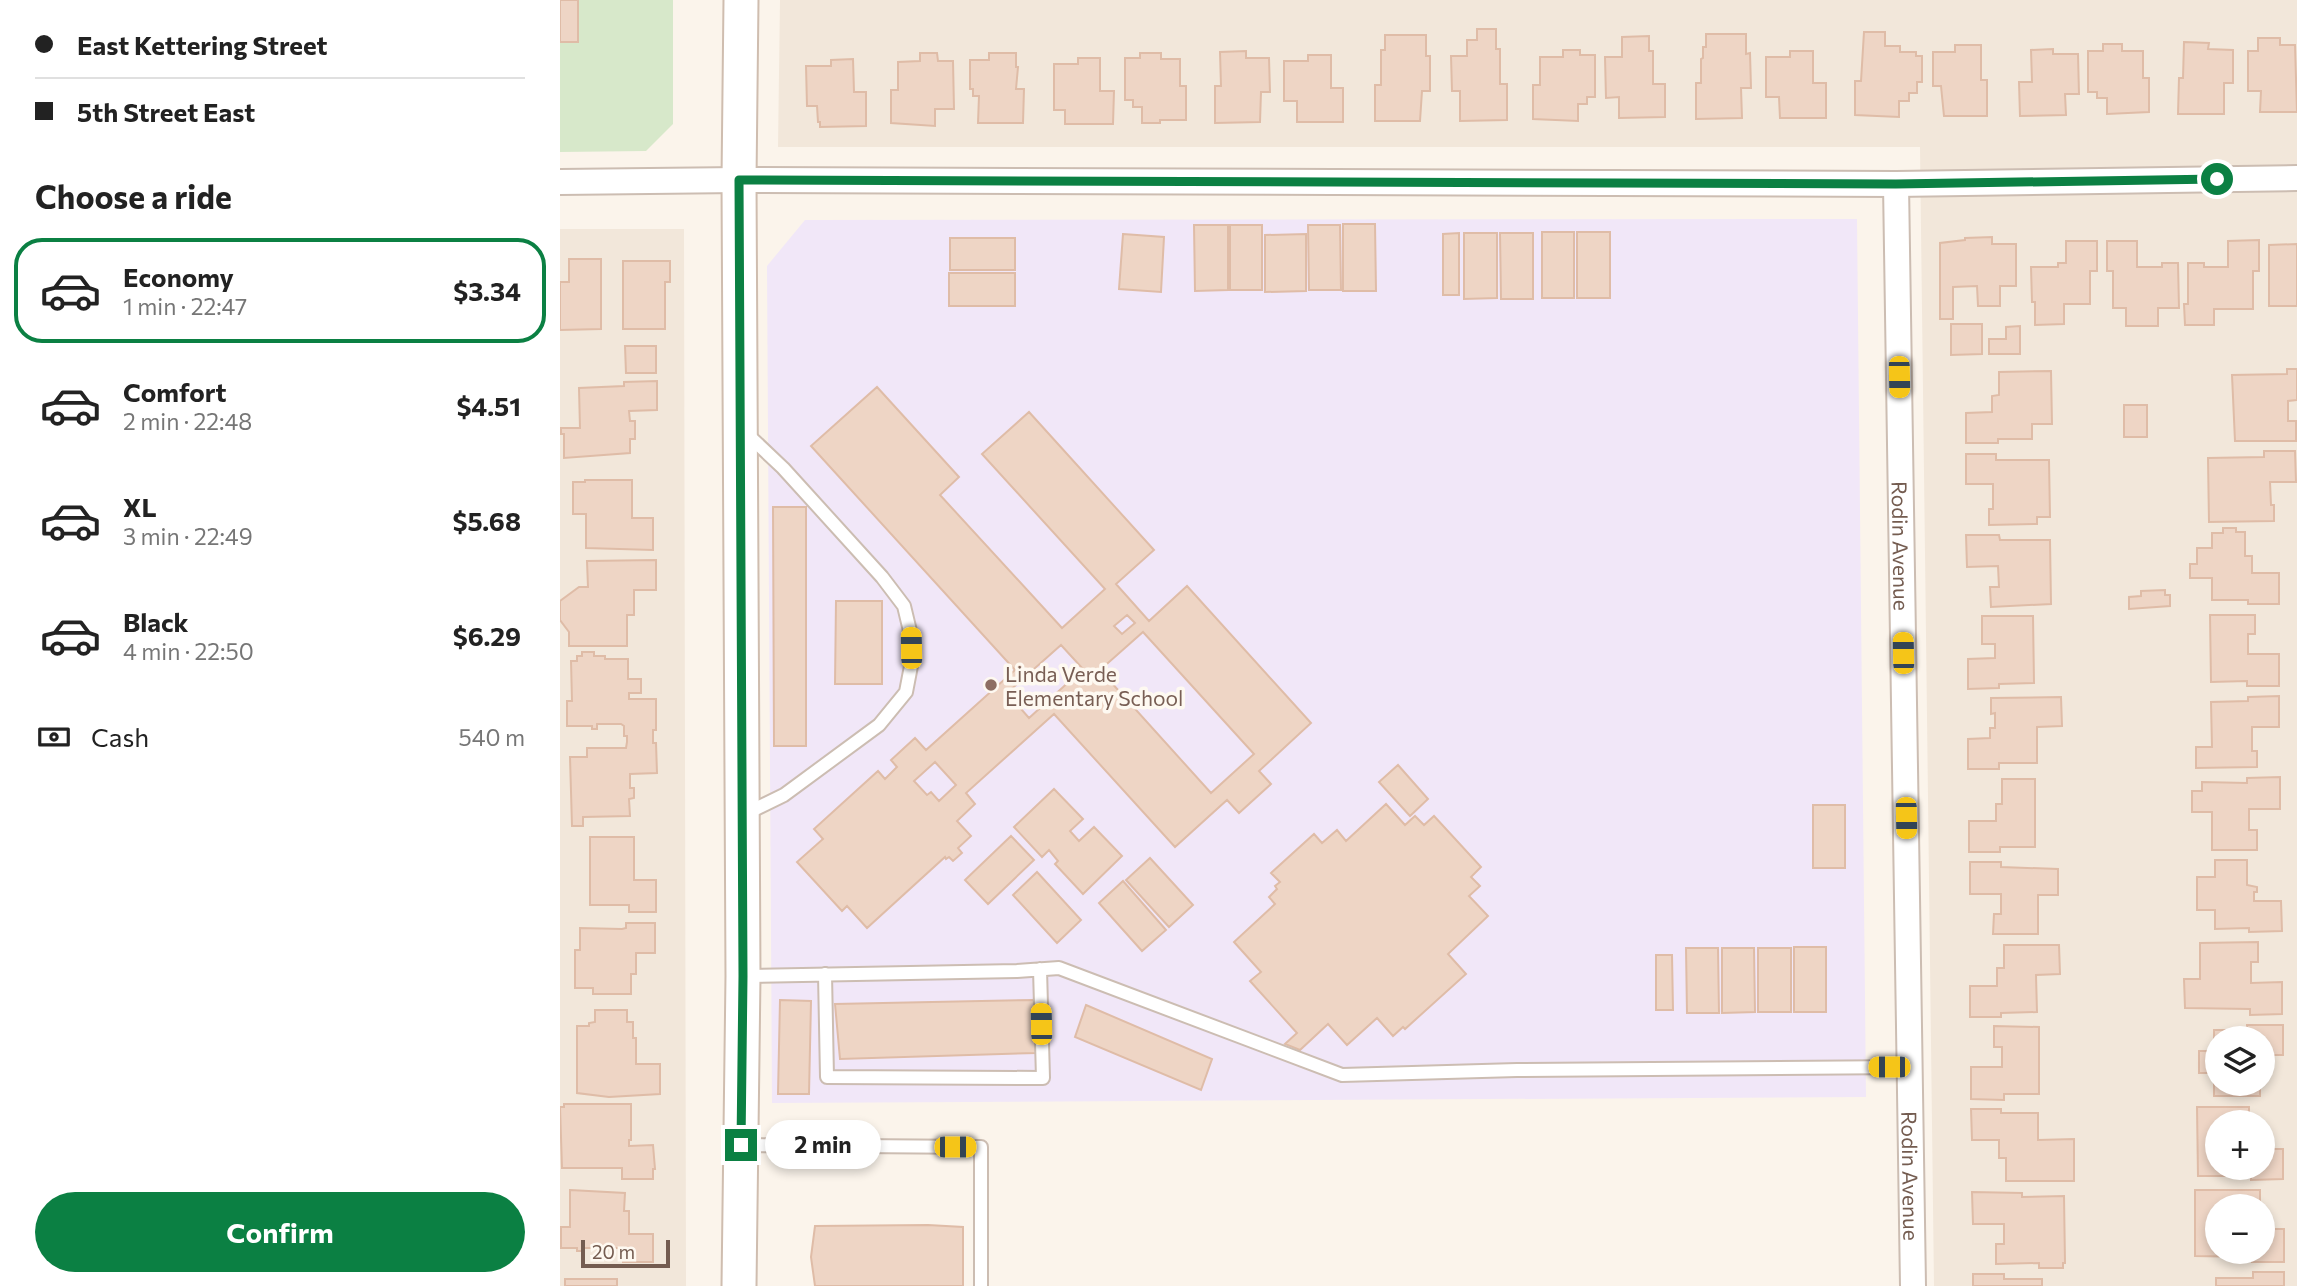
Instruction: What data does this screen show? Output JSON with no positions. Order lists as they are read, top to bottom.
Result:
{
  "streets": {
    "street": ["Rodin Avenue"]
  },
  "places": ["Linda Verde Elementary School"],
  "scale_bar": "20 m",
  "page": {
    "banner": ["East Kettering Street", "5th Street East"],
    "heading": "Choose a ride",
    "list": [
      {
        "name": "Economy",
        "note": "1 min · 22:47",
        "value": "$3.34"
      },
      {
        "name": "Comfort",
        "note": "2 min · 22:48",
        "value": "$4.51"
      },
      {
        "name": "XL",
        "note": "3 min · 22:49",
        "value": "$5.68"
      },
      {
        "name": "Black",
        "note": "4 min · 22:50",
        "value": "$6.29"
      }
    ],
    "pay": ["Cash", "540 m"],
    "map_buttons": ["+", "−"],
    "bubble": "2 min",
    "buttons": "Confirm",
    "scale": "20 m"
  }
}
